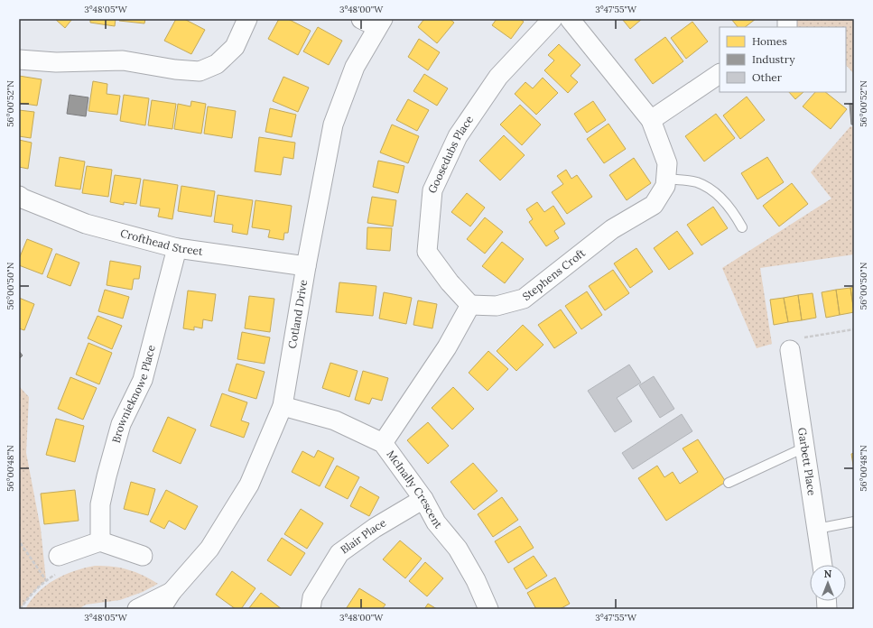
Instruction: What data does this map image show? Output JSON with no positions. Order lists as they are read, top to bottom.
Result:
{
  "streets": {
    "street": [
      "Goosedubs Place",
      "Crofthead Street",
      "Stephens Croft",
      "Cotland Drive",
      "Brownieknowe Place",
      "Garbett Place",
      "McInally Crescent",
      "Blair Place"
    ]
  },
  "crossings": [
    ["Goosedubs Place", "Stephens Croft"],
    ["Crofthead Street", "Cotland Drive"],
    ["Crofthead Street", "Brownieknowe Place"],
    ["Cotland Drive", "McInally Crescent"],
    ["McInally Crescent", "Blair Place"]
  ],
  "legend": ["Homes", "Industry", "Other"],
  "north": "top",
  "coordinates": [
    "3°48'05\"W",
    "3°48'00\"W",
    "3°47'55\"W",
    "56°00'52\"N",
    "56°00'50\"N",
    "56°00'48\"N"
  ]
}
